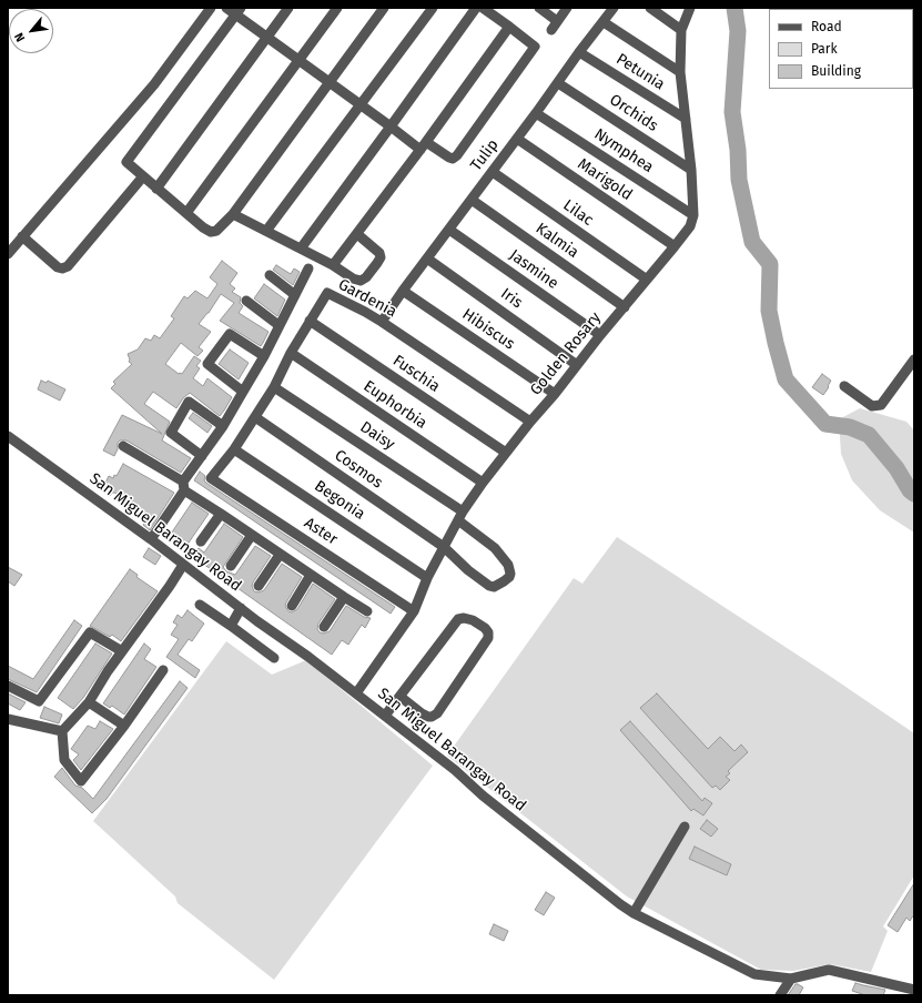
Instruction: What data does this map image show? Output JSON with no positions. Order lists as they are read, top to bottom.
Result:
{
  "streets": {
    "street": [
      "Petunia",
      "Orchids",
      "Nymphea",
      "Tulip",
      "Marigold",
      "Lilac",
      "Kalmia",
      "Jasmine",
      "Gardenia",
      "Iris",
      "Hibiscus",
      "Golden Rosary",
      "Fuschia",
      "Euphorbia",
      "Daisy",
      "Cosmos",
      "Begonia",
      "Aster",
      "San Miguel Barangay Road"
    ]
  },
  "crossings": [
    ["Petunia", "Tulip"],
    ["Petunia", "Golden Rosary"],
    ["Orchids", "Tulip"],
    ["Orchids", "Golden Rosary"],
    ["Nymphea", "Tulip"],
    ["Nymphea", "Golden Rosary"],
    ["Tulip", "Marigold"],
    ["Tulip", "Lilac"],
    ["Tulip", "Kalmia"],
    ["Tulip", "Jasmine"],
    ["Tulip", "Gardenia"],
    ["Tulip", "Iris"],
    ["Tulip", "Hibiscus"],
    ["Marigold", "Golden Rosary"],
    ["Lilac", "Golden Rosary"],
    ["Kalmia", "Golden Rosary"],
    ["Jasmine", "Golden Rosary"],
    ["Gardenia", "Golden Rosary"],
    ["Gardenia", "Fuschia"],
    ["Gardenia", "Euphorbia"],
    ["Gardenia", "Daisy"],
    ["Gardenia", "Cosmos"],
    ["Gardenia", "Begonia"],
    ["Gardenia", "Aster"],
    ["Iris", "Golden Rosary"],
    ["Hibiscus", "Golden Rosary"],
    ["Golden Rosary", "Fuschia"],
    ["Golden Rosary", "Euphorbia"],
    ["Golden Rosary", "Daisy"],
    ["Golden Rosary", "Cosmos"],
    ["Golden Rosary", "Begonia"],
    ["Golden Rosary", "Aster"],
    ["Golden Rosary", "San Miguel Barangay Road"],
    ["Daisy", "Cosmos"]
  ],
  "legend": ["Road", "Park", "Building"],
  "north": "bottom left"
}
